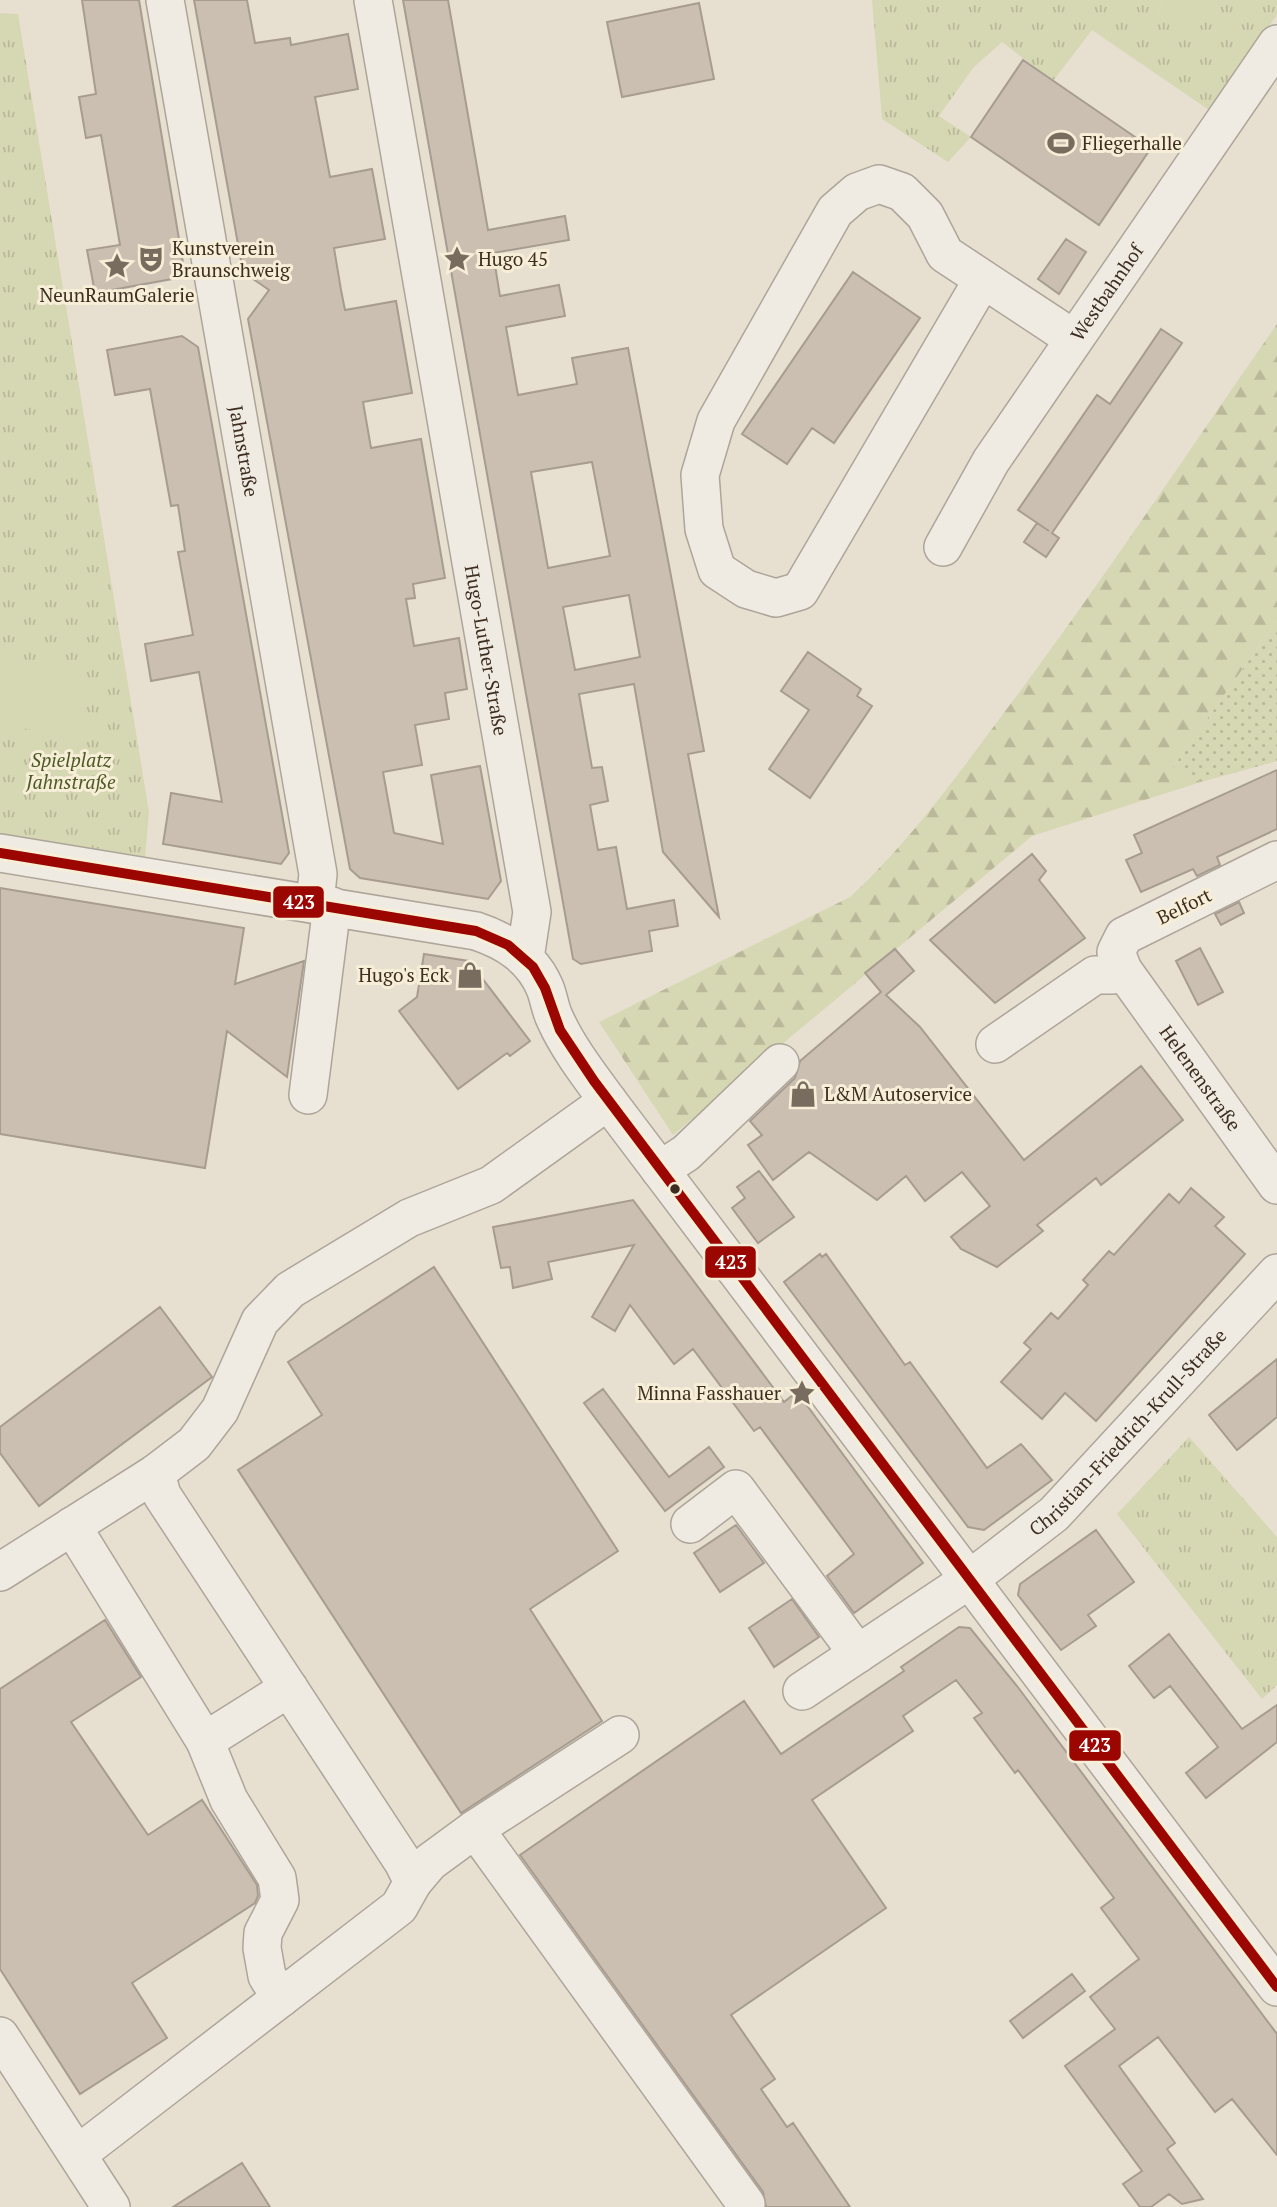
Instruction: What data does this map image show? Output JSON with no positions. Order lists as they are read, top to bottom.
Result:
{
  "streets": {
    "street": [
      "Westbahnhof",
      "Jahnstraße",
      "Hugo-Luther-Straße",
      "Belfort",
      "Helenenstraße",
      "Christian-Friedrich-Krull-Straße"
    ]
  },
  "crossings": [
    ["Belfort", "Helenenstraße"]
  ],
  "parks": ["Spielplatz Jahnstraße"],
  "places": {
    "sports": ["Fliegerhalle"],
    "theatre": ["Kunstverein Braunschweig"],
    "place": ["Hugo 45", "NeunRaumGalerie", "Minna Fasshauer"],
    "shop": ["Hugo's Eck", "L&M Autoservice"]
  },
  "lines": ["transit line 423"]
}
